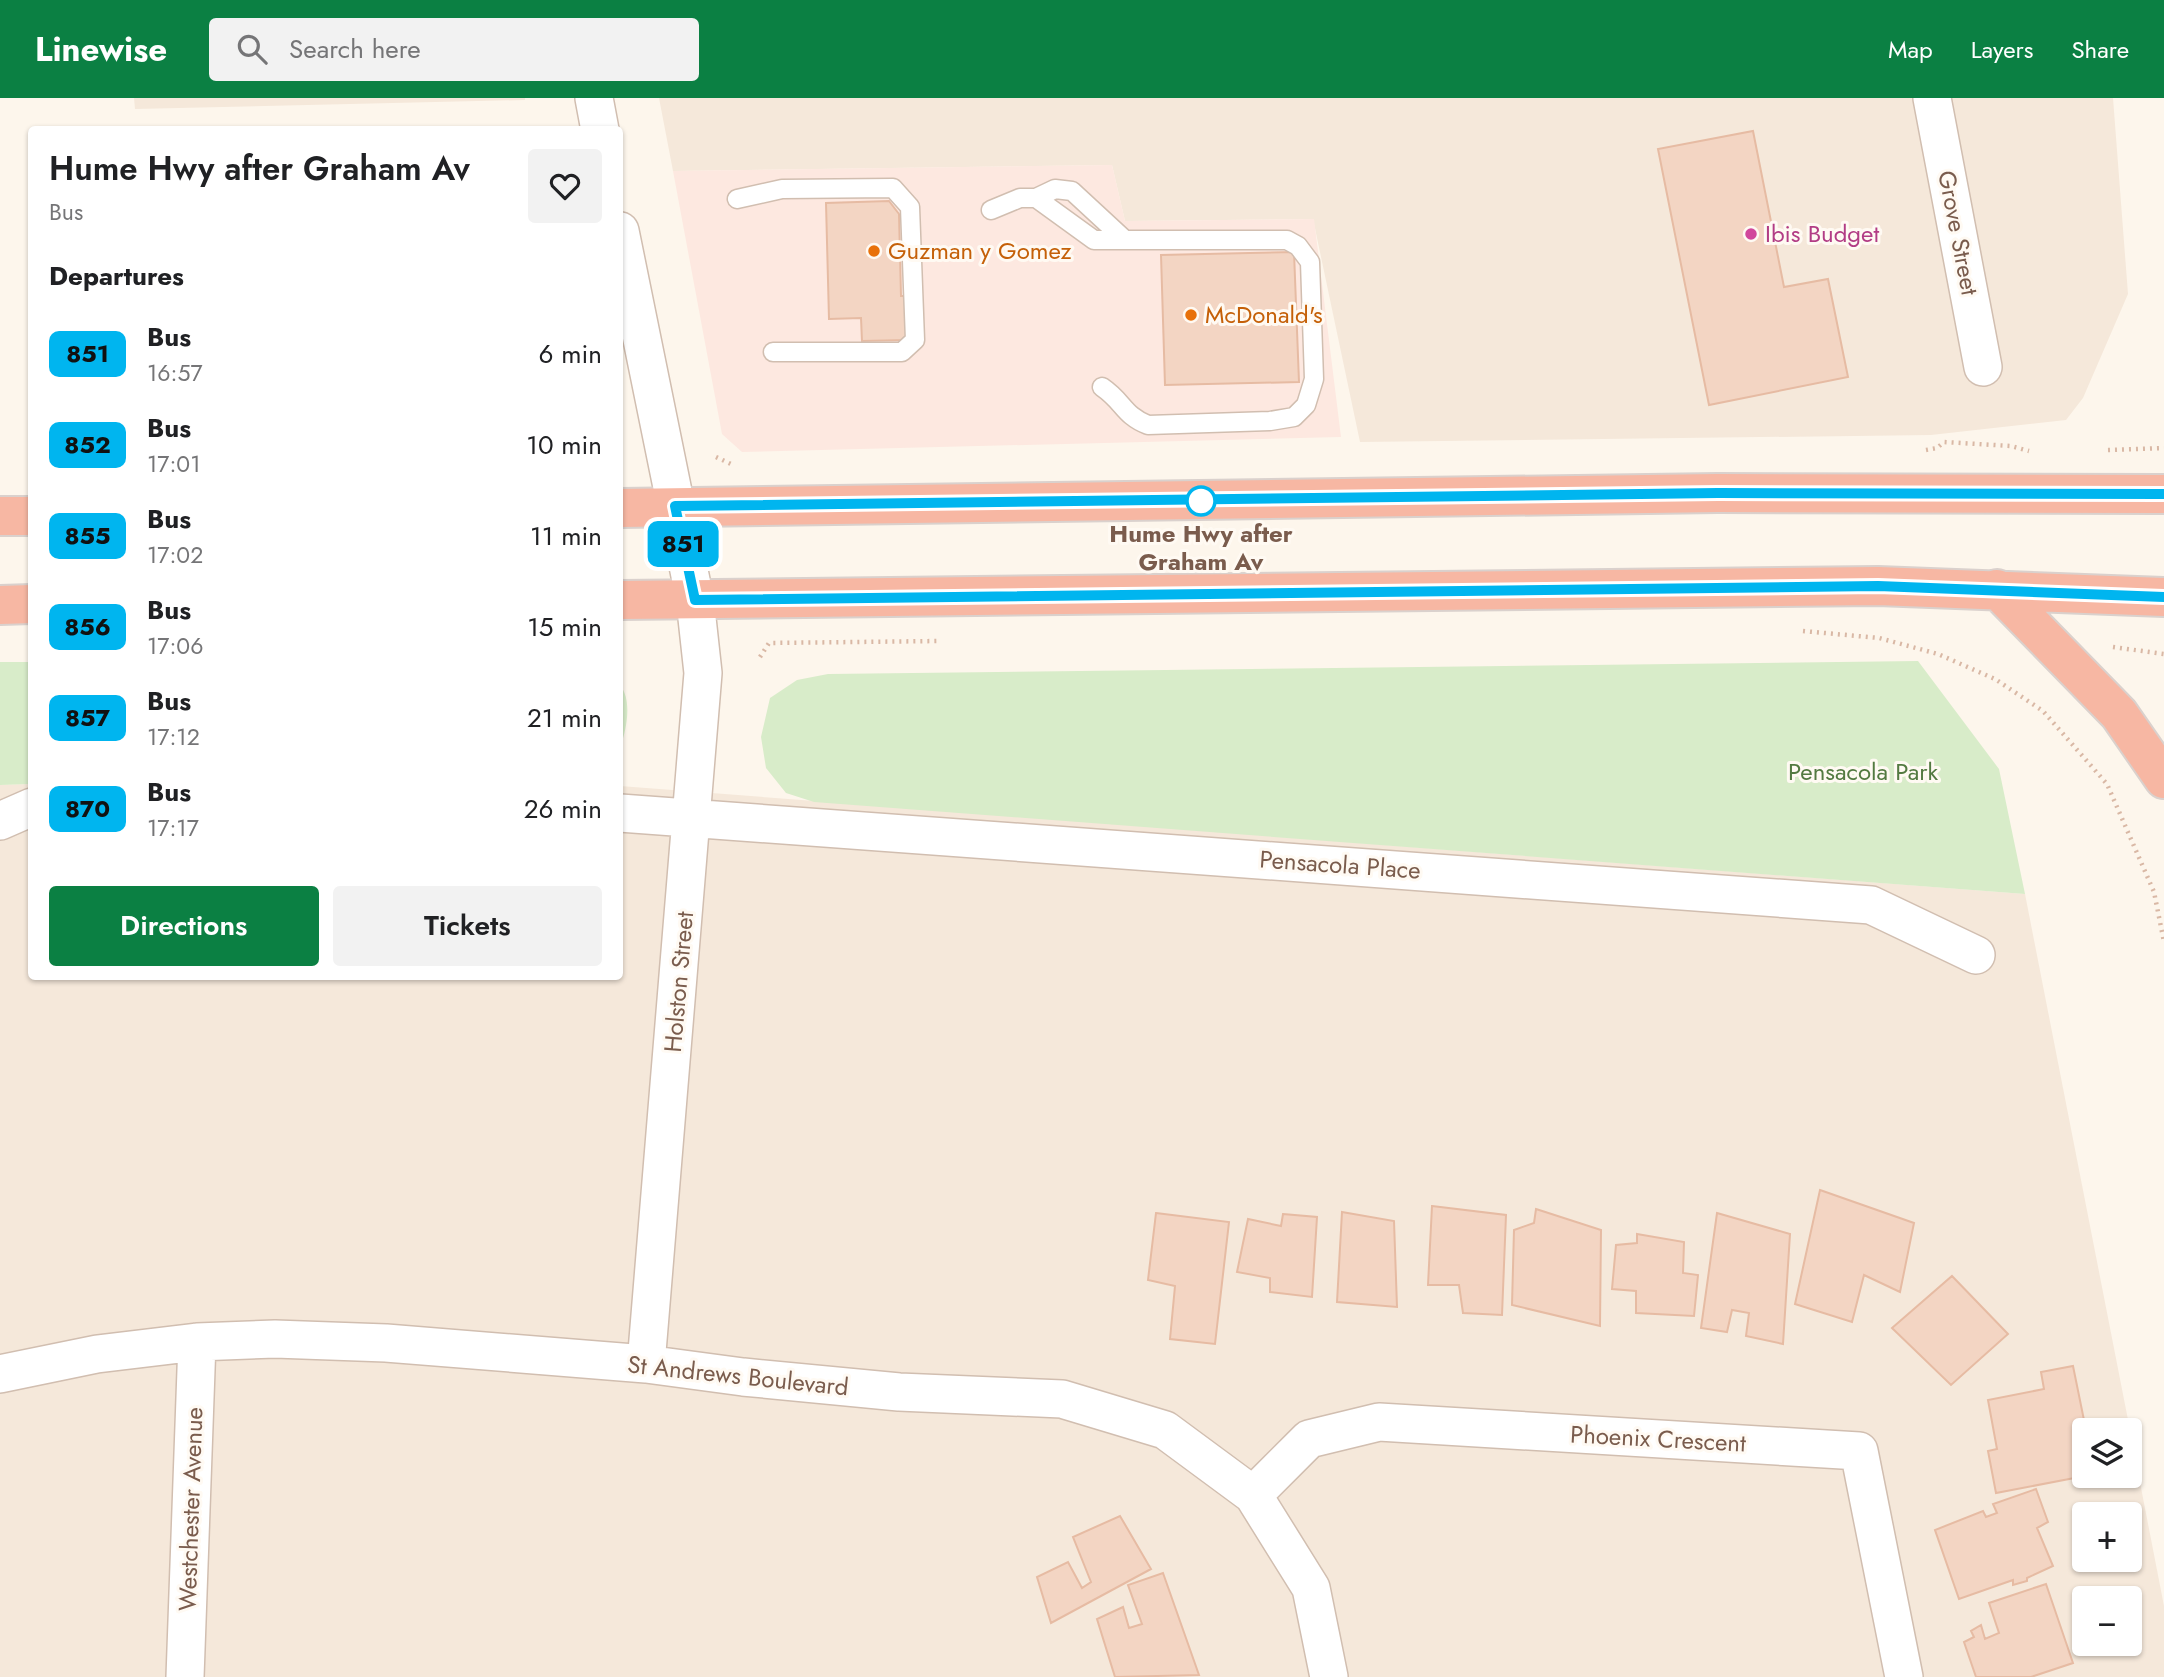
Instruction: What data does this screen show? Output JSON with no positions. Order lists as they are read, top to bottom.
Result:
{
  "streets": {
    "street": [
      "Grove Street",
      "Pensacola Place",
      "Holston Street",
      "St Andrews Boulevard",
      "Phoenix Crescent",
      "Westchester Avenue"
    ]
  },
  "crossings": [
    ["Pensacola Place", "Holston Street"],
    ["Holston Street", "St Andrews Boulevard"],
    ["St Andrews Boulevard", "Phoenix Crescent"],
    ["St Andrews Boulevard", "Westchester Avenue"]
  ],
  "parks": ["Pensacola Park"],
  "places": [
    "Ibis Budget",
    "Guzman y Gomez",
    "McDonald's",
    "Hume Hwy after Graham Av"
  ],
  "lines": ["bus line 851"],
  "page": {
    "header": "Linewise",
    "search": "Search here",
    "nav": ["Map", "Layers", "Share"],
    "on_map": "851",
    "heading": [
      ["Hume Hwy after Graham Av", "Bus"],
      "Departures"
    ],
    "list": [
      {
        "mark": "851",
        "name": "Bus",
        "note": "16:57",
        "value": "6 min"
      },
      {
        "mark": "852",
        "name": "Bus",
        "note": "17:01",
        "value": "10 min"
      },
      {
        "mark": "855",
        "name": "Bus",
        "note": "17:02",
        "value": "11 min"
      },
      {
        "mark": "856",
        "name": "Bus",
        "note": "17:06",
        "value": "15 min"
      },
      {
        "mark": "857",
        "name": "Bus",
        "note": "17:12",
        "value": "21 min"
      },
      {
        "mark": "870",
        "name": "Bus",
        "note": "17:17",
        "value": "26 min"
      }
    ],
    "buttons": ["Directions", "Tickets"],
    "map_buttons": ["+", "−"]
  }
}
